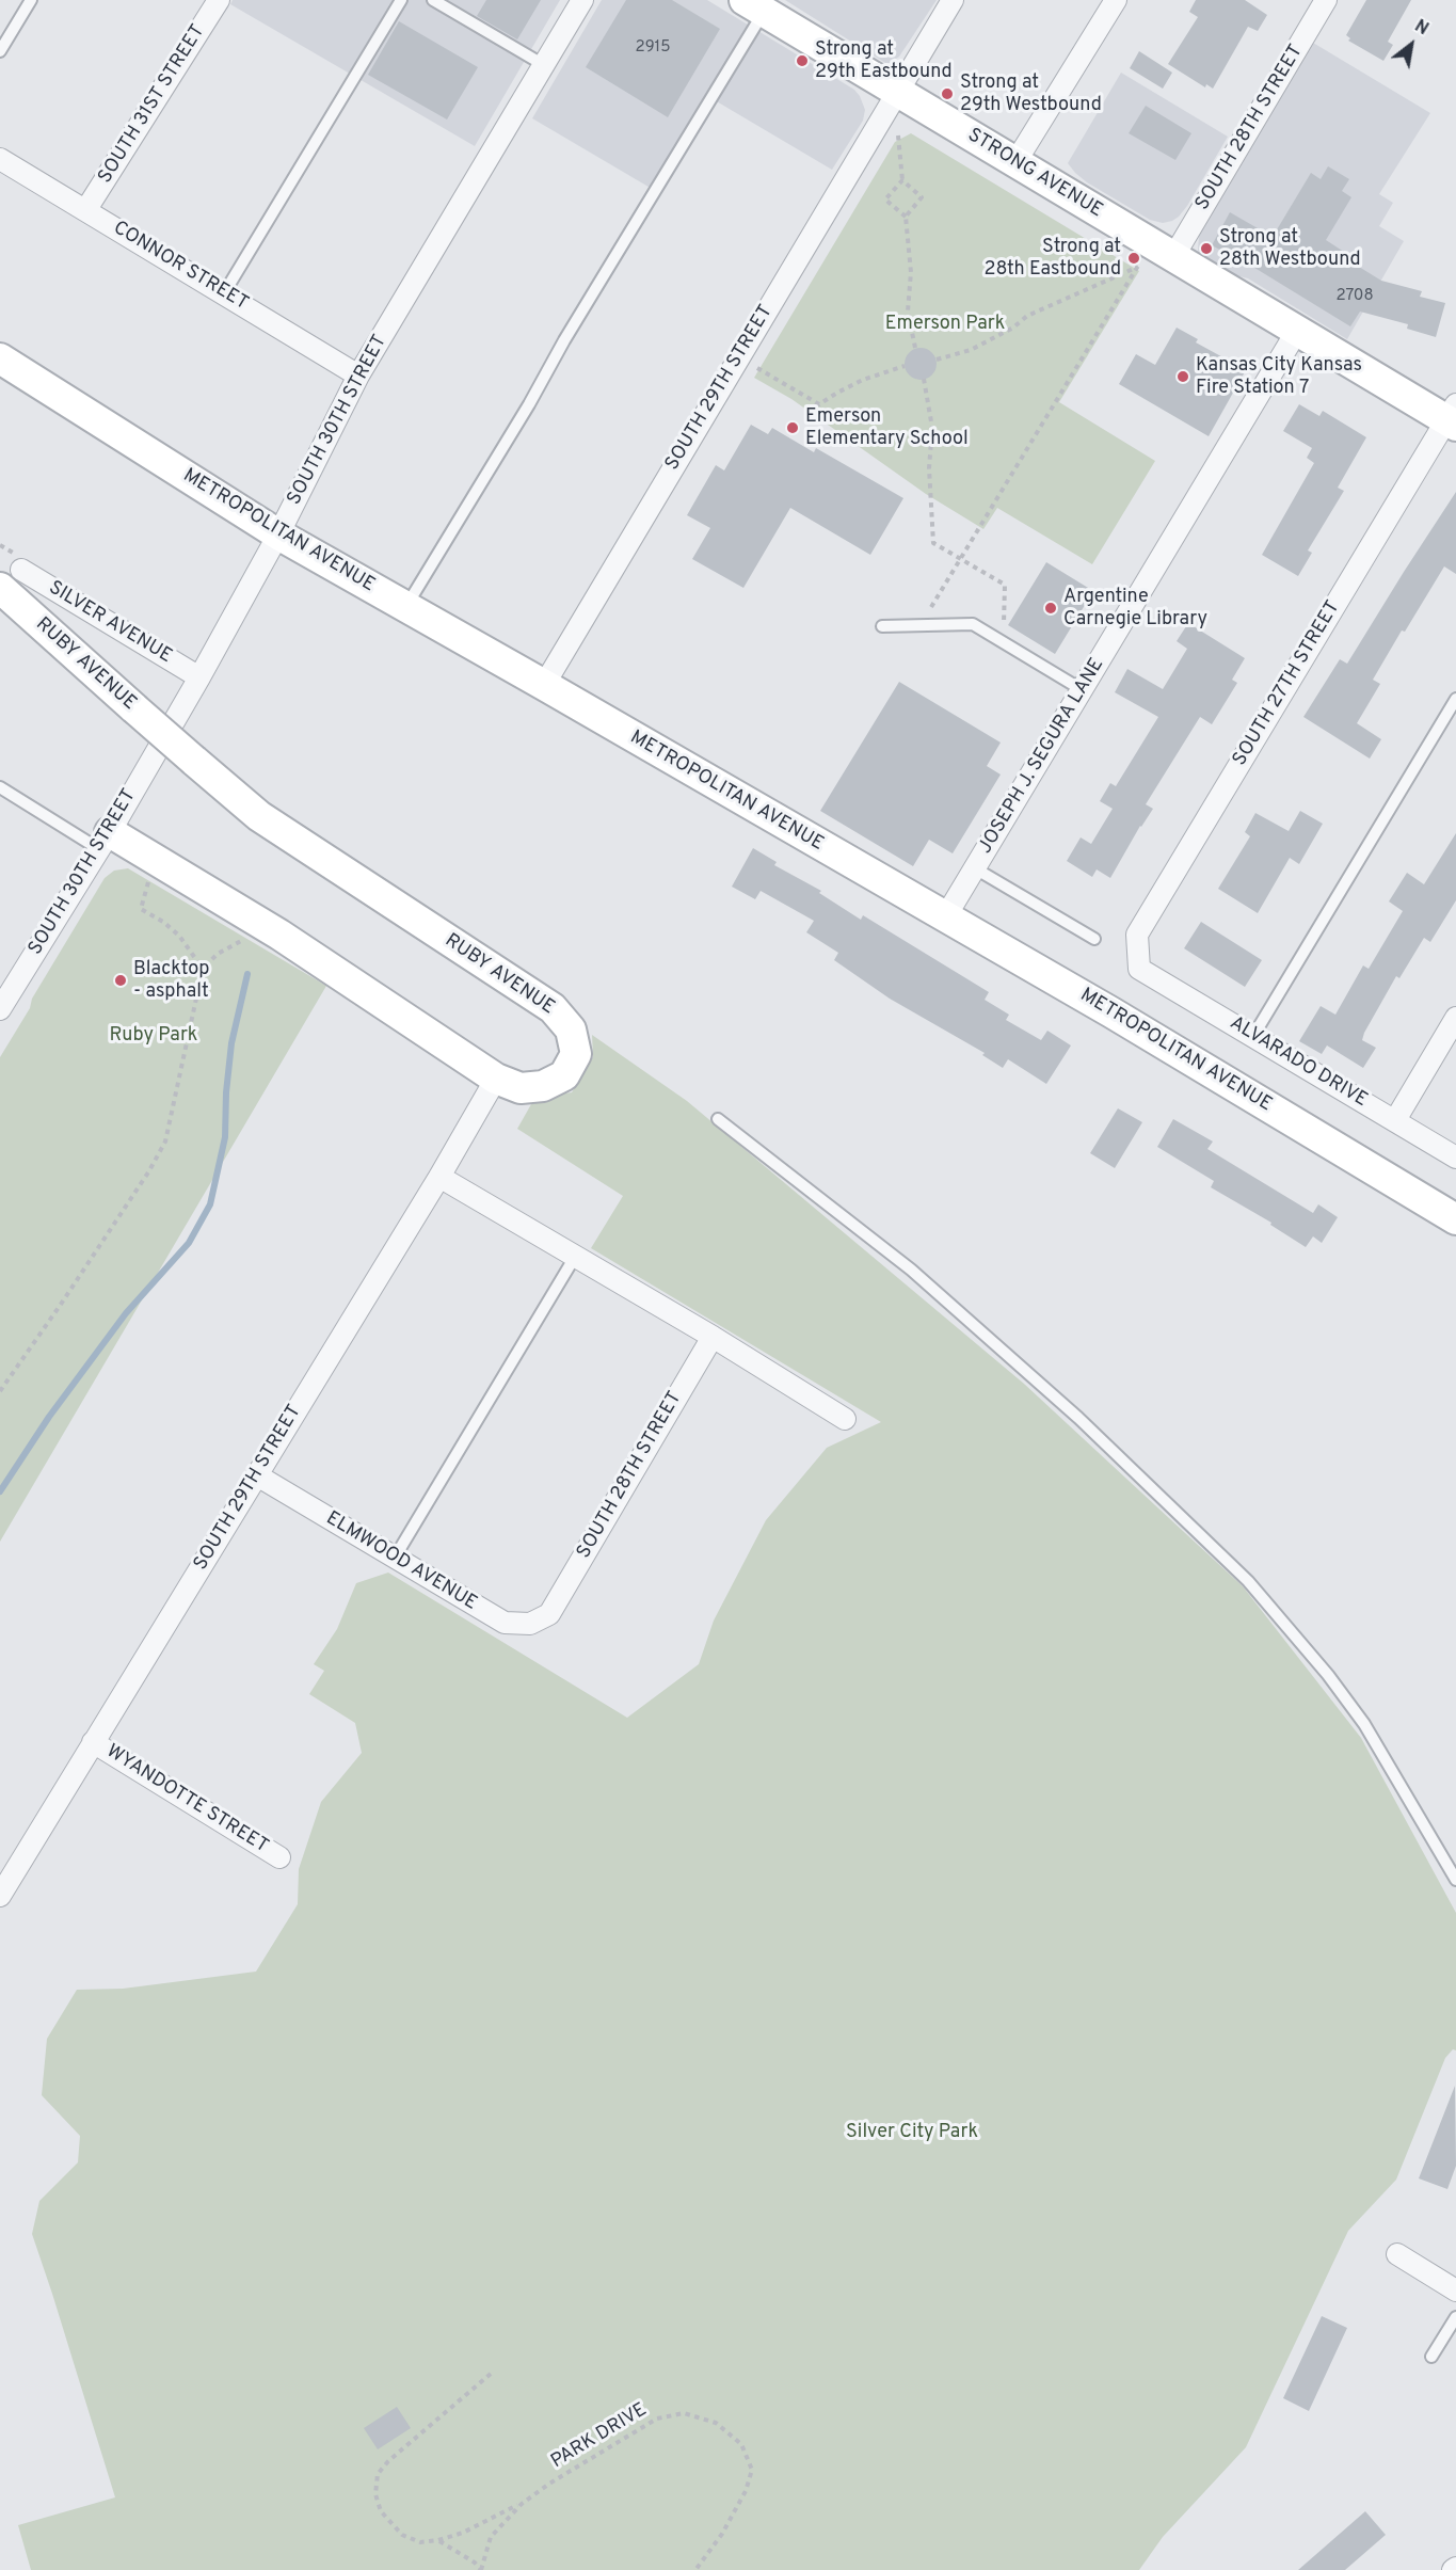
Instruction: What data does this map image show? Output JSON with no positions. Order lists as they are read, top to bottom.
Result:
{
  "streets": {
    "street": [
      "SOUTH 31ST STREET",
      "SOUTH 28TH STREET",
      "STRONG AVENUE",
      "CONNOR STREET",
      "SOUTH 29TH STREET",
      "SOUTH 30TH STREET",
      "METROPOLITAN AVENUE",
      "SILVER AVENUE",
      "RUBY AVENUE",
      "SOUTH 27TH STREET",
      "JOSEPH J. SEGURA LANE",
      "ALVARADO DRIVE",
      "ELMWOOD AVENUE",
      "WYANDOTTE STREET"
    ],
    "path": ["PARK DRIVE"]
  },
  "crossings": [
    ["SOUTH 31ST STREET", "CONNOR STREET"],
    ["SOUTH 28TH STREET", "STRONG AVENUE"],
    ["SOUTH 28TH STREET", "ELMWOOD AVENUE"],
    ["STRONG AVENUE", "SOUTH 29TH STREET"],
    ["STRONG AVENUE", "SOUTH 27TH STREET"],
    ["STRONG AVENUE", "JOSEPH J. SEGURA LANE"],
    ["CONNOR STREET", "SOUTH 30TH STREET"],
    ["SOUTH 29TH STREET", "METROPOLITAN AVENUE"],
    ["SOUTH 29TH STREET", "RUBY AVENUE"],
    ["SOUTH 29TH STREET", "ELMWOOD AVENUE"],
    ["SOUTH 29TH STREET", "WYANDOTTE STREET"],
    ["SOUTH 30TH STREET", "METROPOLITAN AVENUE"],
    ["SOUTH 30TH STREET", "SILVER AVENUE"],
    ["SOUTH 30TH STREET", "RUBY AVENUE"],
    ["METROPOLITAN AVENUE", "JOSEPH J. SEGURA LANE"],
    ["SILVER AVENUE", "RUBY AVENUE"],
    ["SOUTH 27TH STREET", "ALVARADO DRIVE"]
  ],
  "parks": ["Emerson Park", "Ruby Park", "Silver City Park"],
  "places": [
    "Strong at 29th Eastbound",
    "Strong at 29th Westbound",
    "Strong at 28th Westbound",
    "Strong at 28th Eastbound",
    "Kansas City Kansas Fire Station 7",
    "Emerson Elementary School",
    "Argentine Carnegie Library",
    "Blacktop - asphalt"
  ],
  "house_numbers": ["2915", "2708"],
  "north": "top right"
}
